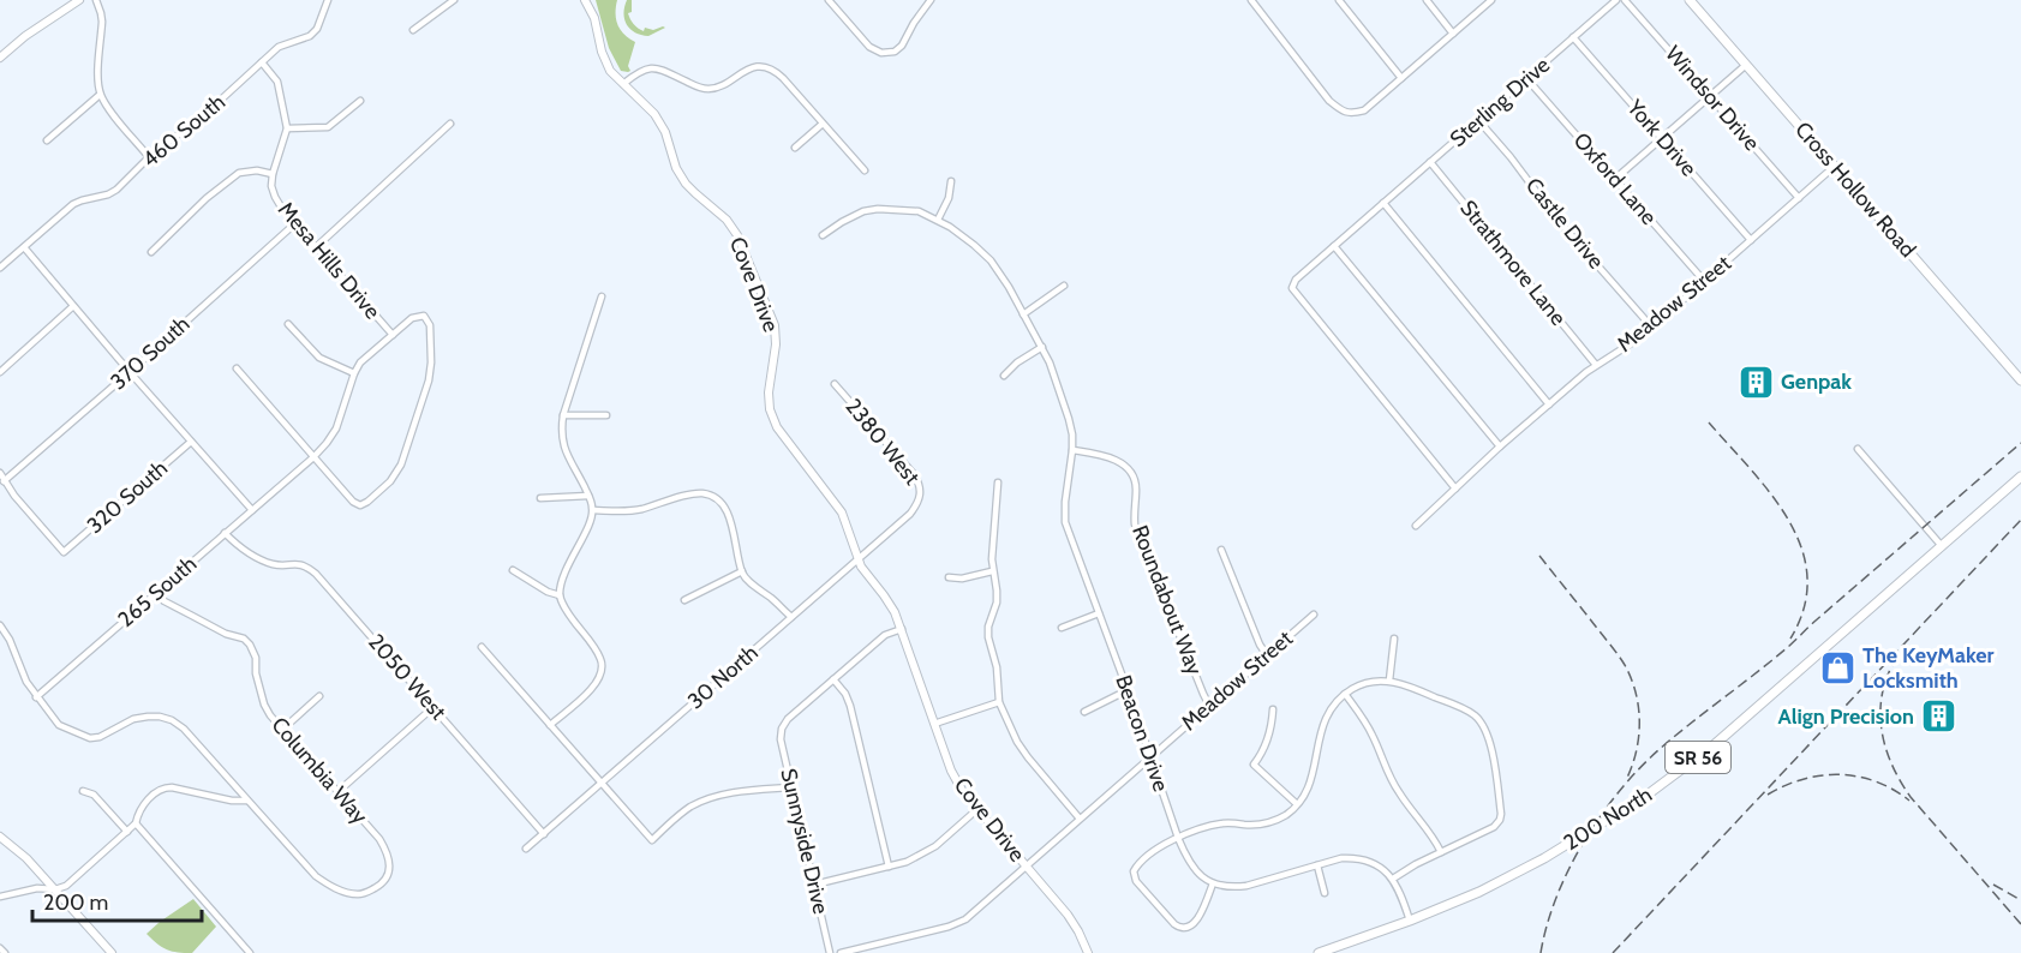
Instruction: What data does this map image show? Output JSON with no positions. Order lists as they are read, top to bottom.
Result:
{
  "streets": {
    "main road": [
      "Cross Hollow Road",
      "Cove Drive",
      "SR 56",
      "200 North"
    ],
    "street": [
      "Windsor Drive",
      "Sterling Drive",
      "460 South",
      "York Drive",
      "Oxford Lane",
      "Castle Drive",
      "Mesa Hills Drive",
      "Strathmore Lane",
      "Meadow Street",
      "370 South",
      "2380 West",
      "320 South",
      "265 South",
      "Roundabout Way",
      "2050 West",
      "30 North",
      "Beacon Drive",
      "Columbia Way",
      "Sunnyside Drive"
    ]
  },
  "crossings": [
    ["Windsor Drive", "Meadow Street"],
    ["Sterling Drive", "York Drive"],
    ["Sterling Drive", "Oxford Lane"],
    ["Sterling Drive", "Castle Drive"],
    ["Sterling Drive", "Strathmore Lane"],
    ["Sterling Drive", "Meadow Street"],
    ["460 South", "Mesa Hills Drive"],
    ["York Drive", "Meadow Street"],
    ["Oxford Lane", "Meadow Street"],
    ["Cross Hollow Road", "Meadow Street"],
    ["Castle Drive", "Meadow Street"],
    ["Mesa Hills Drive", "370 South"],
    ["Mesa Hills Drive", "265 South"],
    ["Strathmore Lane", "Meadow Street"],
    ["Cove Drive", "Meadow Street"],
    ["Cove Drive", "30 North"],
    ["Meadow Street", "Roundabout Way"],
    ["Meadow Street", "Beacon Drive"],
    ["370 South", "320 South"],
    ["2380 West", "30 North"],
    ["265 South", "2050 West"],
    ["265 South", "Columbia Way"],
    ["Roundabout Way", "Beacon Drive"],
    ["2050 West", "30 North"]
  ],
  "places": {
    "building": ["Genpak", "Align Precision"],
    "shop": ["The KeyMaker Locksmith"]
  },
  "scale_bar": "200 m"
}
